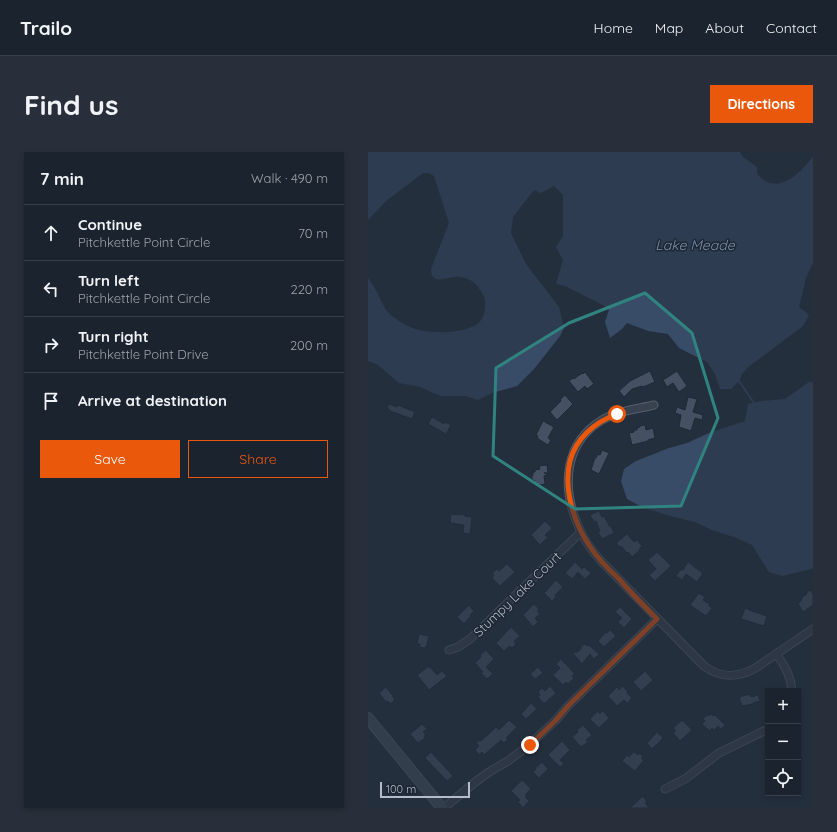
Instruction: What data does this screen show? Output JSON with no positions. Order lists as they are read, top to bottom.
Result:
{
  "streets": {
    "street": ["Stumpy Lake Court"]
  },
  "water": ["Lake Meade"],
  "scale_bar": "100 m",
  "page": {
    "header": "Trailo",
    "nav": [
      "Home",
      "Map",
      "About",
      "Contact"
    ],
    "buttons": [
      "Directions",
      ["Save", "Share"]
    ],
    "title": "Find us",
    "heading": ["7 min", "Walk · 490 m"],
    "list": [
      ["Continue", "Pitchkettle Point Circle", "70 m"],
      ["Turn left", "Pitchkettle Point Circle", "220 m"],
      ["Turn right", "Pitchkettle Point Drive", "200 m"],
      "Arrive at destination"
    ],
    "map_buttons": ["+", "−"],
    "scale": "100 m"
  }
}
